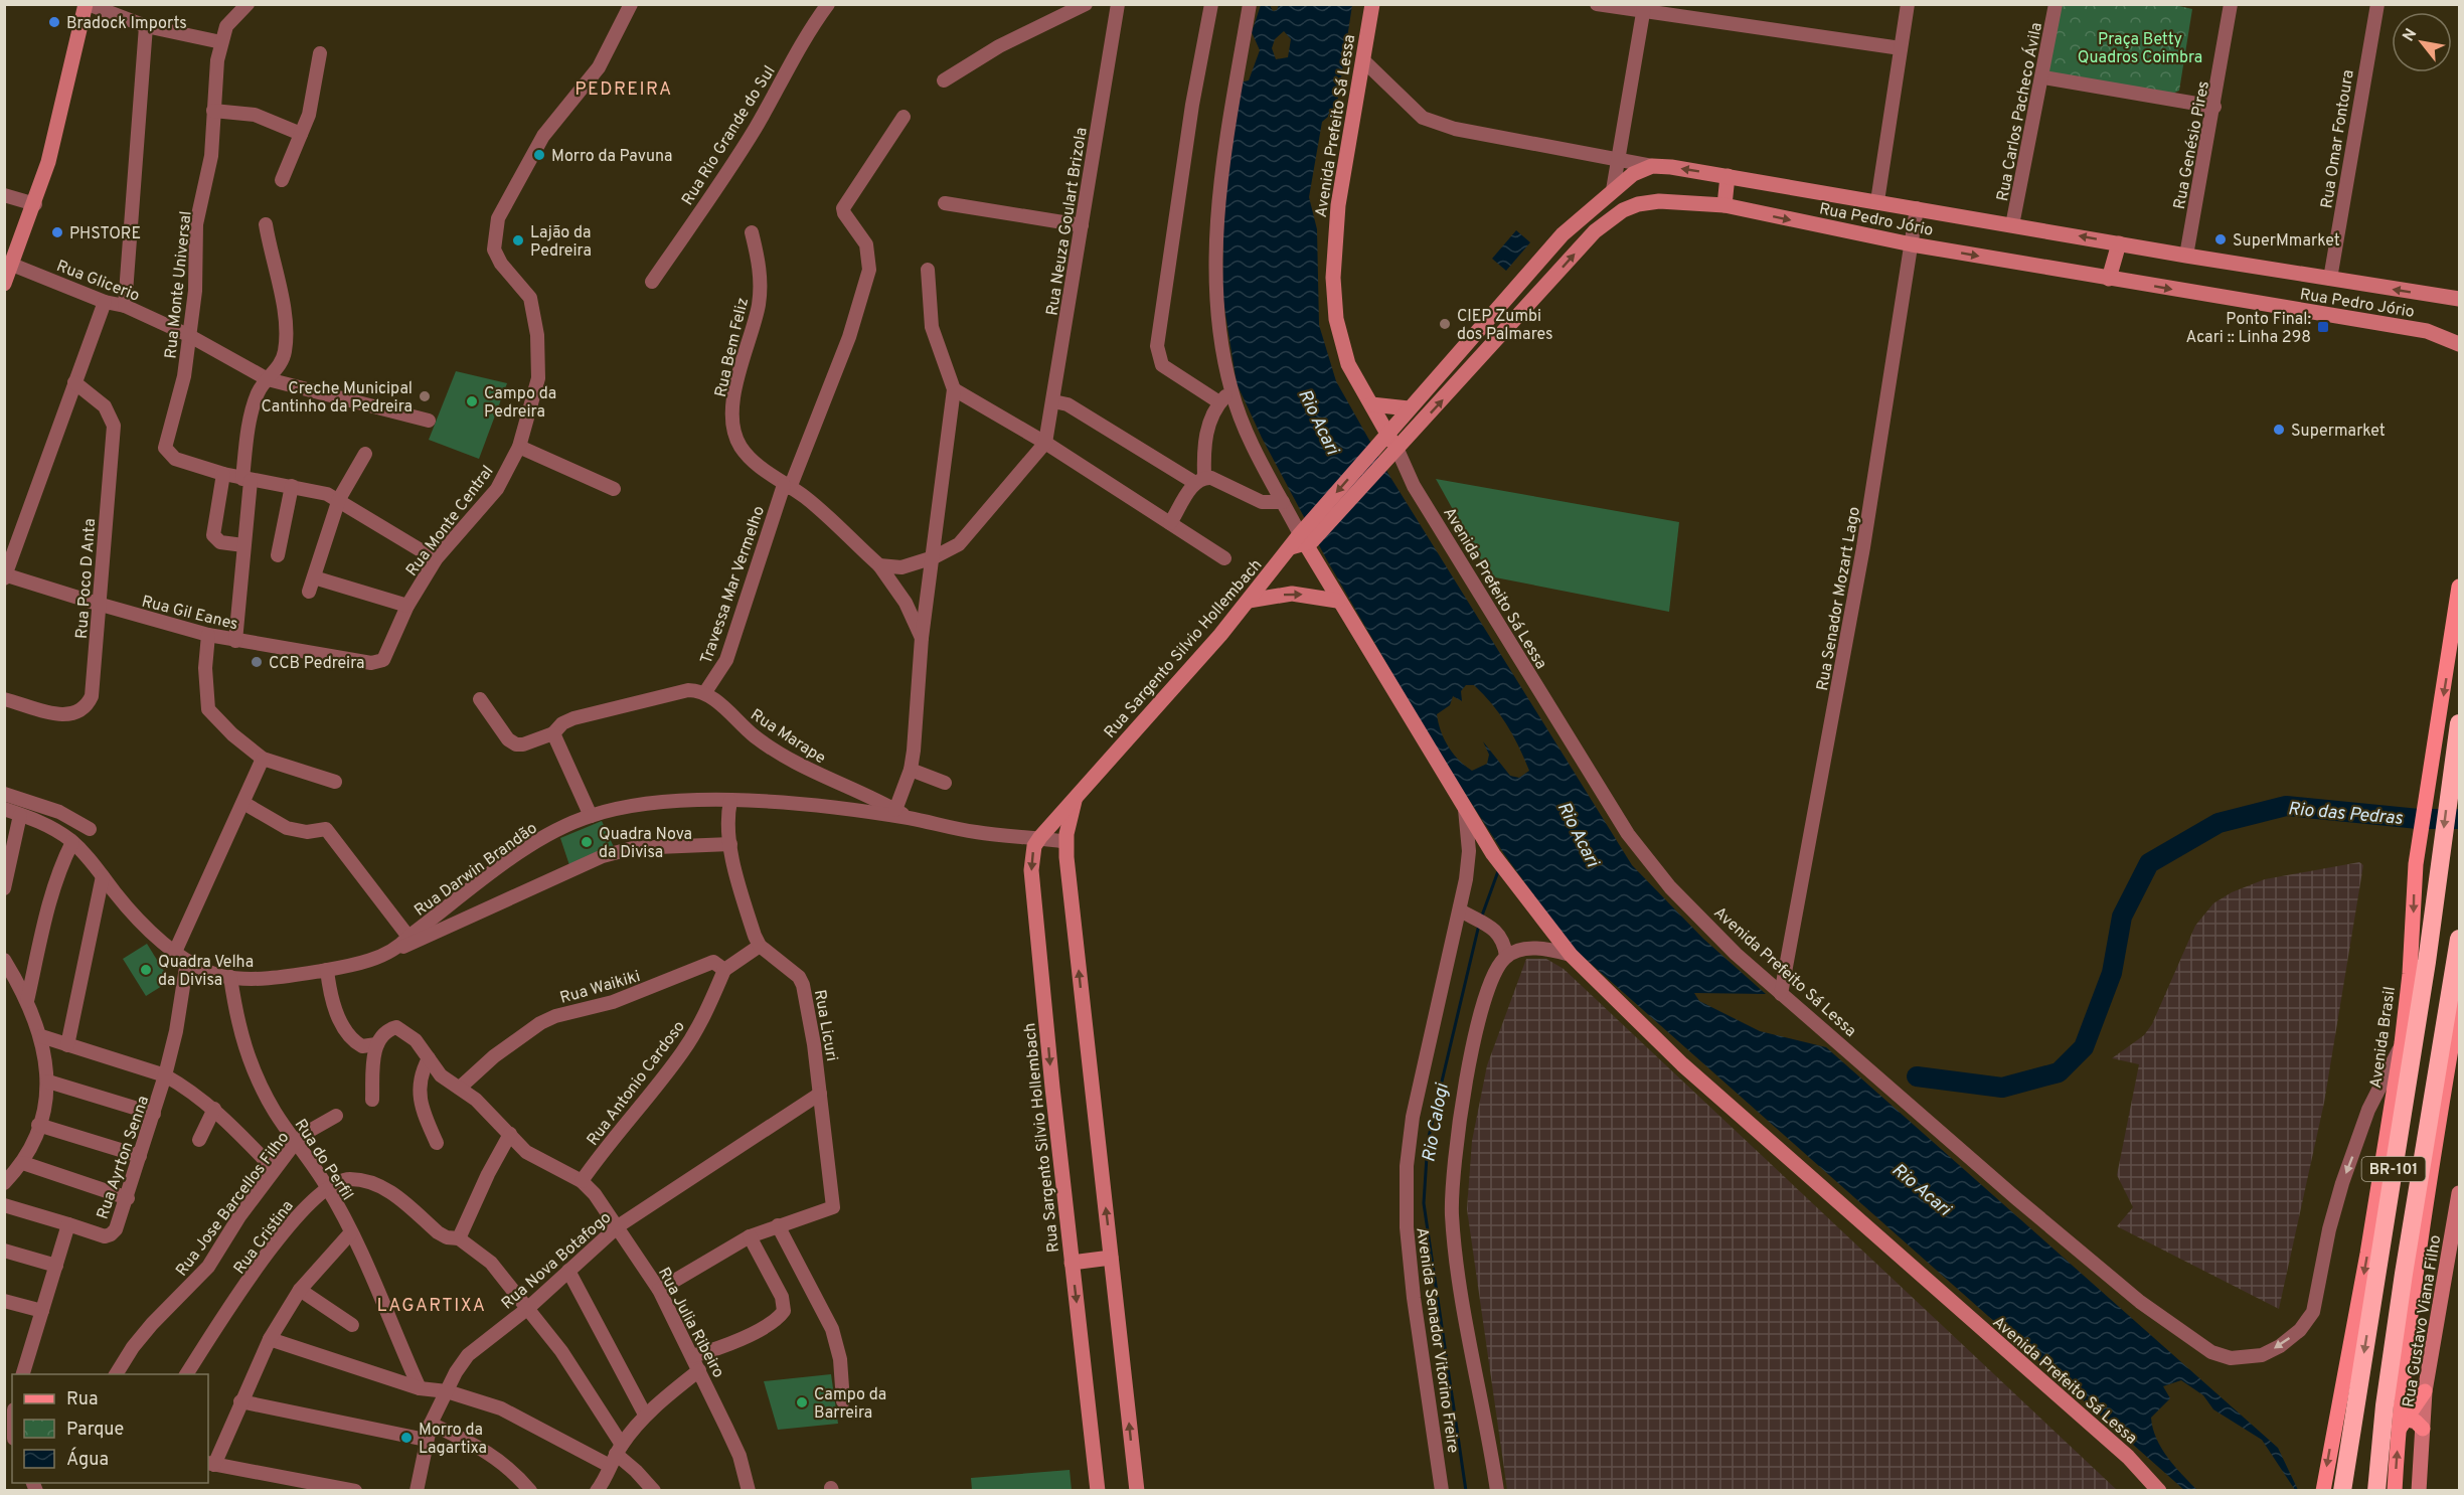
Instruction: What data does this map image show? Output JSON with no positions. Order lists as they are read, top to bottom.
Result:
{
  "streets": {
    "highway": ["Avenida Brasil", "BR-101"],
    "main road": [
      "Avenida Prefeito Sá Lessa",
      "Rua Pedro Jório",
      "Rua Sargento Silvio Hollembach",
      "Rua Gustavo Viana Filho"
    ],
    "street": [
      "Rua Carlos Pacheco Ávila",
      "Rua Rio Grande do Sul",
      "Rua Omar Fontoura",
      "Rua Genésio Pires",
      "Rua Neuza Goulart Brizola",
      "Rua Glicerio",
      "Rua Monte Universal",
      "Rua Bem Feliz",
      "Rua Monte Central",
      "Rua Poco D Anta",
      "Travessa Mar Vermelho",
      "Rua Senador Mozart Lago",
      "Rua Gil Eanes",
      "Rua Marape",
      "Rua Darwin Brandão",
      "Rua Waikiki",
      "Rua Licuri",
      "Rua Antonio Cardoso",
      "Rua Ayrton Senna",
      "Rua do Perfil",
      "Rua Jose Barcellos Filho",
      "Rua Cristina",
      "Rua Nova Botafogo",
      "Rua Julia Ribeiro",
      "Avenida Senador Vitorino Freire"
    ]
  },
  "crossings": [
    ["Rua Carlos Pacheco Ávila", "Rua Pedro Jório"],
    ["Avenida Prefeito Sá Lessa", "Rua Pedro Jório"],
    ["Avenida Prefeito Sá Lessa", "Rua Senador Mozart Lago"],
    ["Avenida Prefeito Sá Lessa", "Rua Sargento Silvio Hollembach"],
    ["Avenida Prefeito Sá Lessa", "Avenida Brasil"],
    ["Avenida Prefeito Sá Lessa", "Avenida Senador Vitorino Freire"],
    ["Rua Omar Fontoura", "Rua Pedro Jório"],
    ["Rua Genésio Pires", "Rua Pedro Jório"],
    ["Rua Pedro Jório", "Rua Senador Mozart Lago"],
    ["Rua Pedro Jório", "Rua Sargento Silvio Hollembach"],
    ["Rua Glicerio", "Rua Monte Universal"],
    ["Rua Bem Feliz", "Travessa Mar Vermelho"],
    ["Rua Monte Central", "Rua Gil Eanes"],
    ["Rua Poco D Anta", "Rua Gil Eanes"],
    ["Travessa Mar Vermelho", "Rua Marape"],
    ["Rua Sargento Silvio Hollembach", "Rua Darwin Brandão"],
    ["Rua Marape", "Rua Darwin Brandão"],
    ["Rua Waikiki", "Rua Antonio Cardoso"],
    ["Rua Licuri", "Rua Nova Botafogo"],
    ["Rua Antonio Cardoso", "Rua Julia Ribeiro"],
    ["Rua do Perfil", "Rua Jose Barcellos Filho"],
    ["Rua do Perfil", "Rua Cristina"],
    ["Rua Cristina", "Rua Nova Botafogo"],
    ["Rua Nova Botafogo", "Rua Julia Ribeiro"]
  ],
  "districts": ["PEDREIRA", "LAGARTIXA"],
  "water": ["Rio Acari", "Rio das Pedras", "Rio Calogi"],
  "parks": ["Praça Betty Quadros Coimbra"],
  "places": {
    "other": [
      "Bradock Imports",
      "Morro da Pavuna",
      "PHSTORE",
      "SuperMmarket",
      "Lajão da Pedreira",
      "CIEP Zumbi dos Palmares",
      "Creche Municipal Cantinho da Pedreira",
      "Campo da Pedreira",
      "Supermarket",
      "CCB Pedreira",
      "Quadra Nova da Divisa",
      "Quadra Velha da Divisa",
      "Campo da Barreira",
      "Morro da Lagartixa"
    ],
    "transit": ["Ponto Final: Acari :: Linha 298"]
  },
  "legend": ["Rua", "Parque", "Água"],
  "north": "top left"
}
